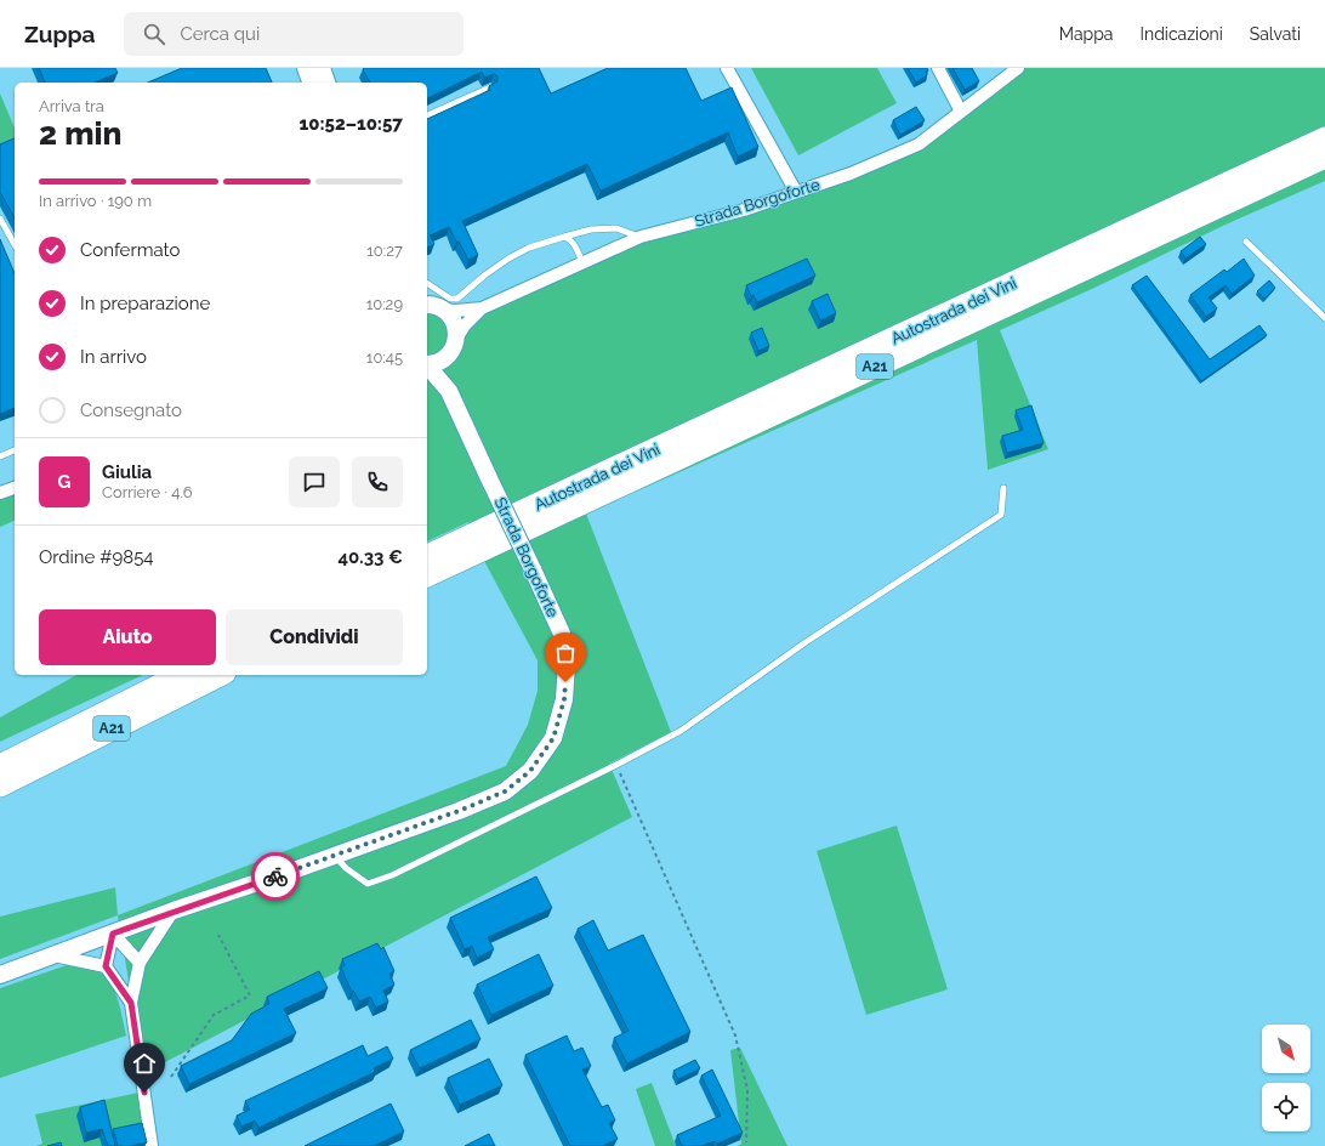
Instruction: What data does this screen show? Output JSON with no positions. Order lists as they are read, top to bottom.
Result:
{
  "streets": {
    "highway": ["Autostrada dei Vini", "A21"],
    "main road": ["Strada Borgoforte"]
  },
  "north": "bottom right",
  "page": {
    "header": "Zuppa",
    "search": "Cerca qui",
    "nav": ["Mappa", "Indicazioni", "Salvati"],
    "heading": ["2 min", "Arriva tra", "10:52–10:57"],
    "panel": [
      "Giulia",
      "Corriere · 4.6",
      "Ordine #9854",
      "40.33 €"
    ],
    "bar": "In arrivo · 190 m",
    "list": [
      ["Confermato", "10:27"],
      ["In preparazione", "10:29"],
      ["In arrivo", "10:45"],
      "Consegnato"
    ],
    "round": "G",
    "buttons": ["Aiuto", "Condividi"]
  }
}
